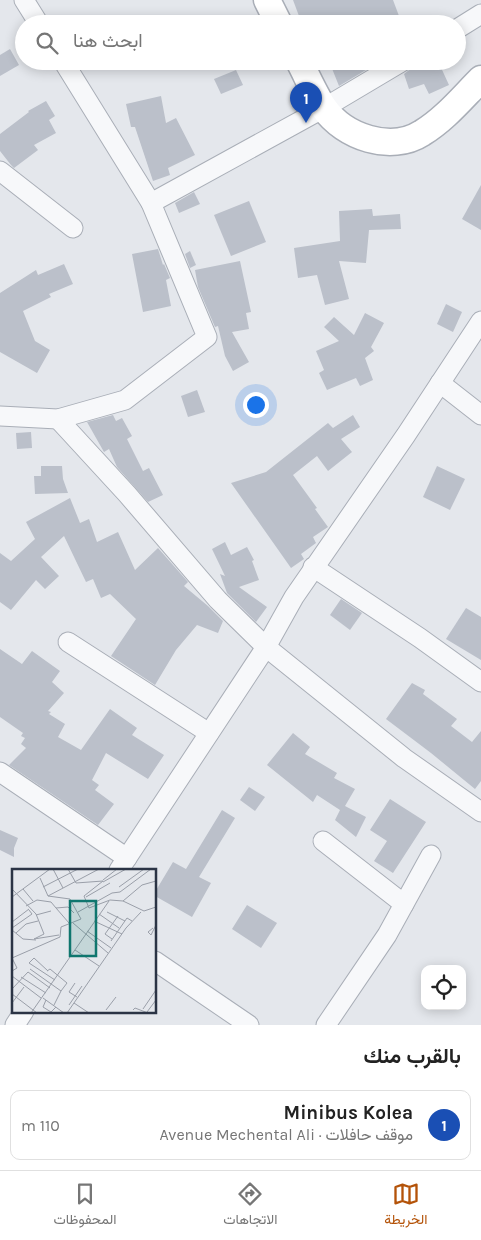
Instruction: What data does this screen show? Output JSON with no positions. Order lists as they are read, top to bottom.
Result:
{
  "page": {
    "search": "ابحث هنا",
    "pins": "1",
    "heading": "بالقرب منك",
    "list": [
      {
        "mark": "1",
        "name": "Minibus Kolea",
        "note": "موقف حافلات · Avenue Mechental Ali",
        "value": "110 m"
      }
    ],
    "nav": ["الخريطة", "الاتجاهات", "المحفوظات"]
  }
}
